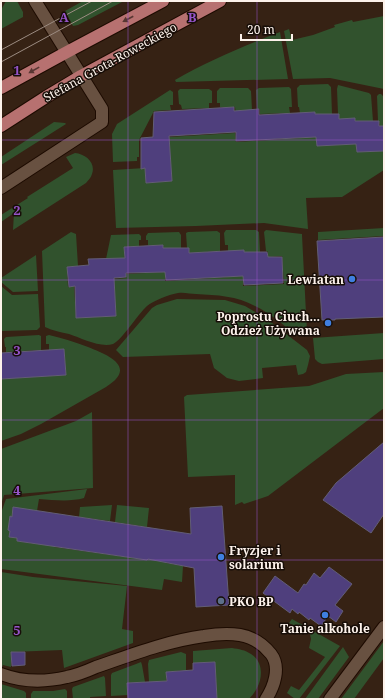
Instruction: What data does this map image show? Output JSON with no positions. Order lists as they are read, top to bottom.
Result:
{
  "streets": {
    "main road": ["Stefana Grota-Roweckiego"]
  },
  "places": [
    "Lewiatan",
    "Poprostu Ciuch... Odzież Używana",
    "Fryzjer i solarium",
    "PKO BP",
    "Tanie alkohole"
  ],
  "scale_bar": "20 m",
  "grid": {
    "columns": ["A", "B"],
    "rows": [
      "1",
      "2",
      "3",
      "4",
      "5"
    ]
  }
}
